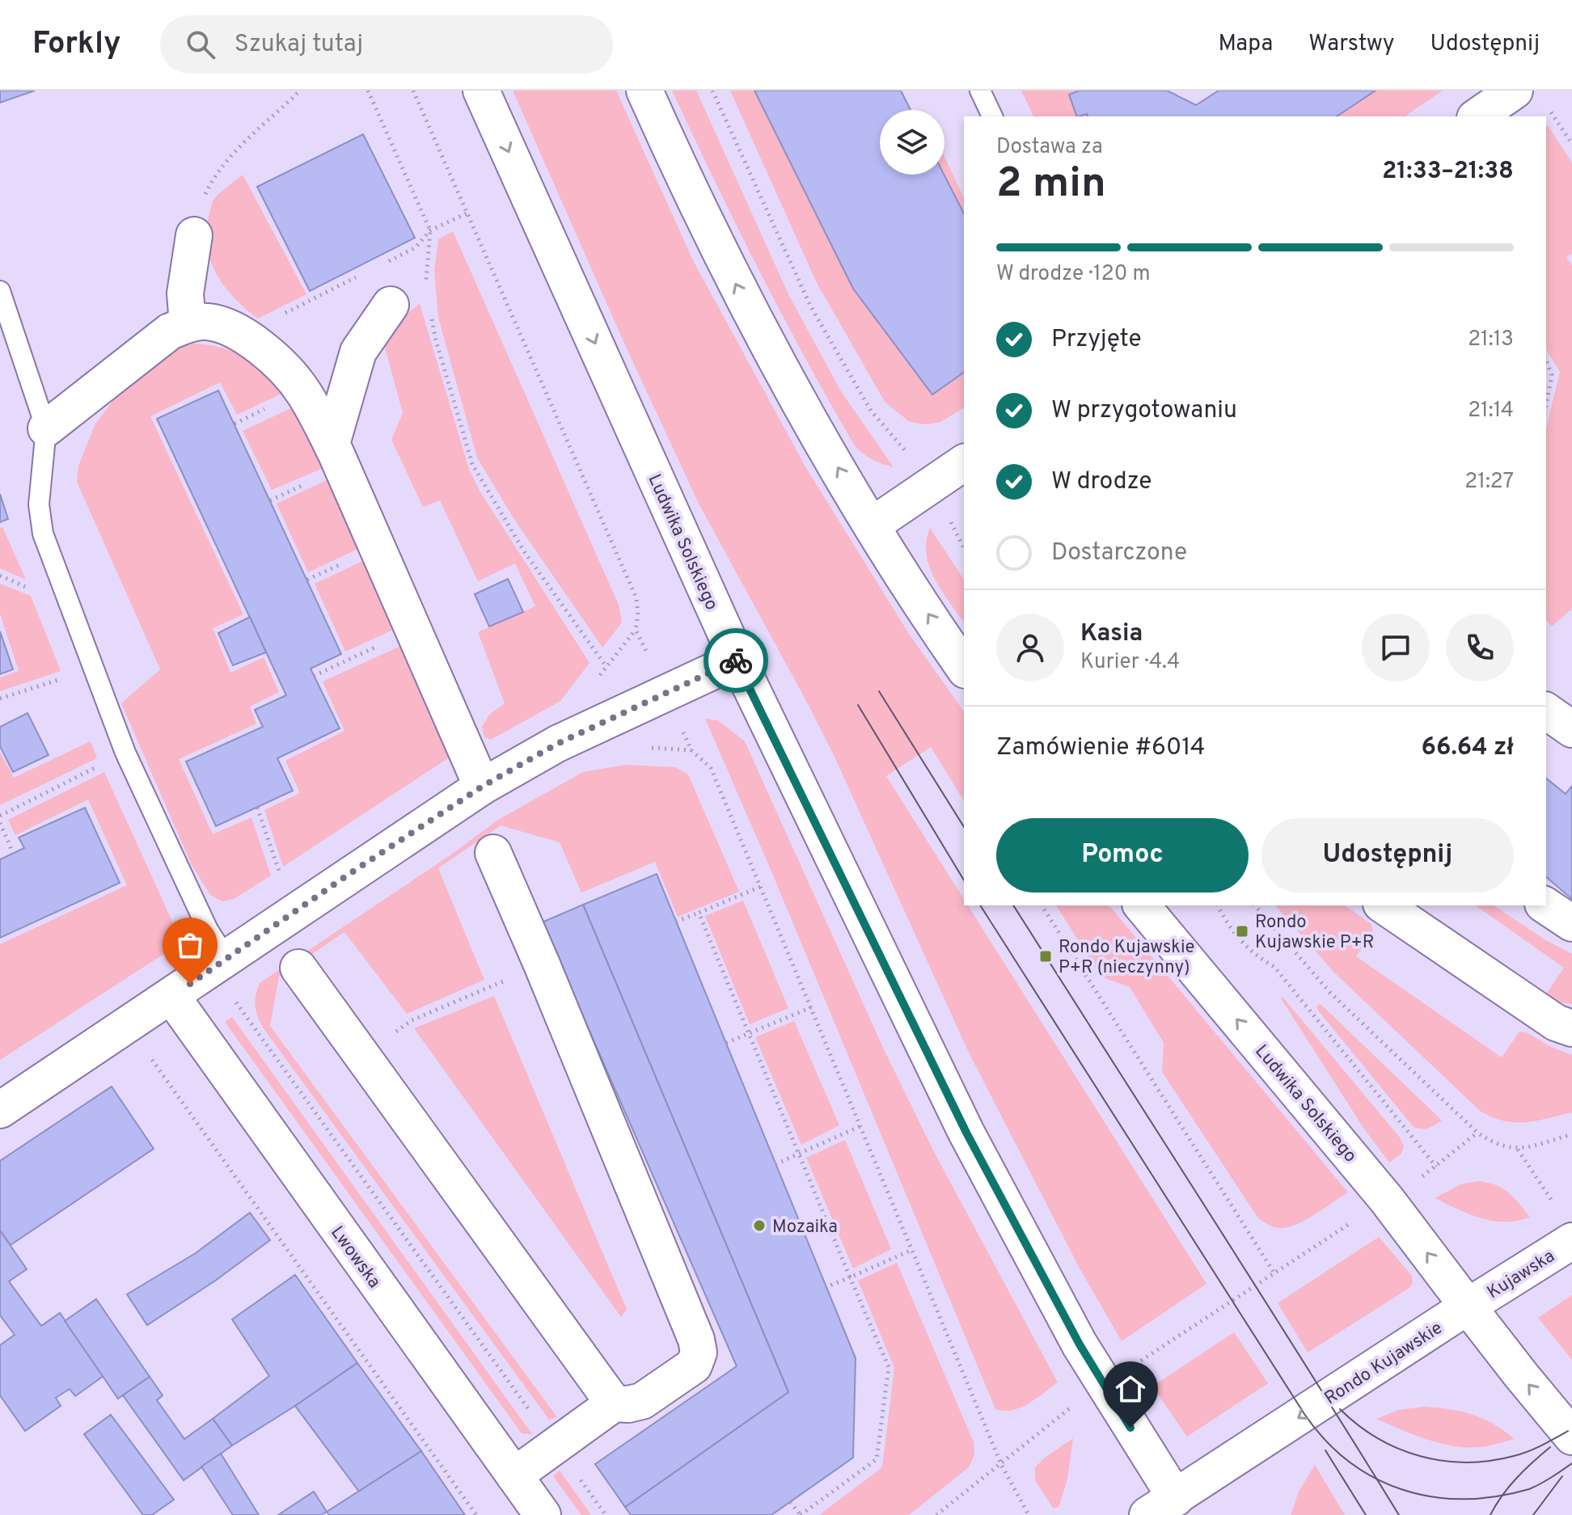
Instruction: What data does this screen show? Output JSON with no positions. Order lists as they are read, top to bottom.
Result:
{
  "streets": {
    "street": [
      "Ludwika Solskiego",
      "Lwowska",
      "Kujawska",
      "Rondo Kujawskie"
    ]
  },
  "crossings": [
    ["Ludwika Solskiego", "Kujawska"],
    ["Ludwika Solskiego", "Rondo Kujawskie"],
    ["Kujawska", "Rondo Kujawskie"]
  ],
  "one_way": ["Rondo Kujawskie"],
  "places": {
    "transit": ["Rondo Kujawskie P+R", "Rondo Kujawskie P+R (nieczynny)"],
    "other": ["Mozaika"]
  },
  "page": {
    "header": "Forkly",
    "search": "Szukaj tutaj",
    "nav": ["Mapa", "Warstwy", "Udostępnij"],
    "heading": ["2 min", "Dostawa za", "21:33–21:38"],
    "panel": [
      "Kasia",
      "Kurier · 4.4",
      "Zamówienie #6014",
      "66.64 zł"
    ],
    "bar": "W drodze · 120 m",
    "list": [
      ["Przyjęte", "21:13"],
      ["W przygotowaniu", "21:14"],
      ["W drodze", "21:27"],
      "Dostarczone"
    ],
    "buttons": ["Pomoc", "Udostępnij"]
  }
}
